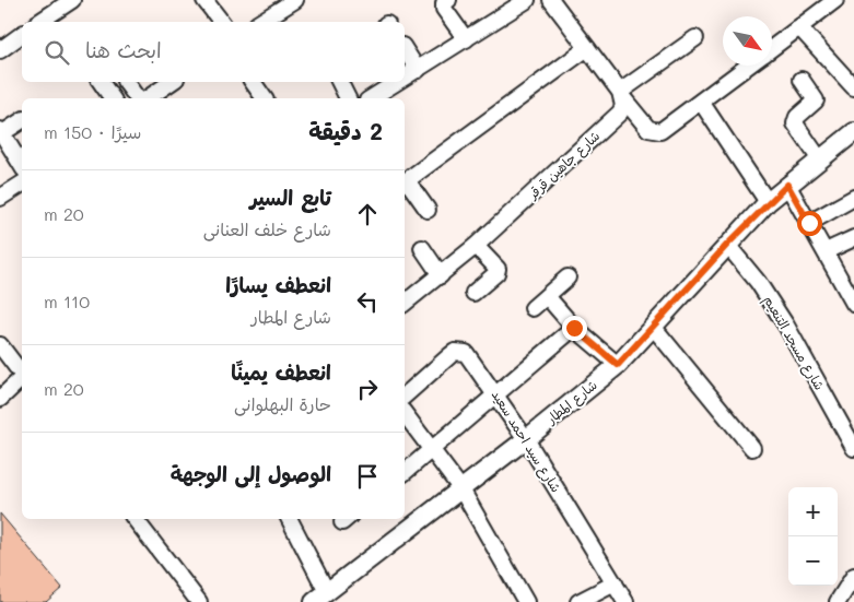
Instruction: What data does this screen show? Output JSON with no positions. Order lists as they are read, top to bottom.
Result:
{
  "streets": {
    "street": [
      "شارع جاهين قرقر",
      "شارع مسجد التنعيم",
      "شارع المطار",
      "شارع سيد احمد سعيد"
    ]
  },
  "crossings": [
    ["شارع مسجد التنعيم", "شارع المطار"],
    ["شارع المطار", "شارع سيد احمد سعيد"]
  ],
  "north": "bottom right",
  "page": {
    "search": "ابحث هنا",
    "heading": ["2 دقيقة", "سيرًا · 150 m"],
    "list": [
      ["تابع السير", "شارع خلف العنانى", "20 m"],
      ["انعطف يسارًا", "شارع المطار", "110 m"],
      ["انعطف يمينًا", "حارة البهلوانى", "20 m"],
      "الوصول إلى الوجهة"
    ],
    "map_buttons": ["+", "−"]
  }
}
